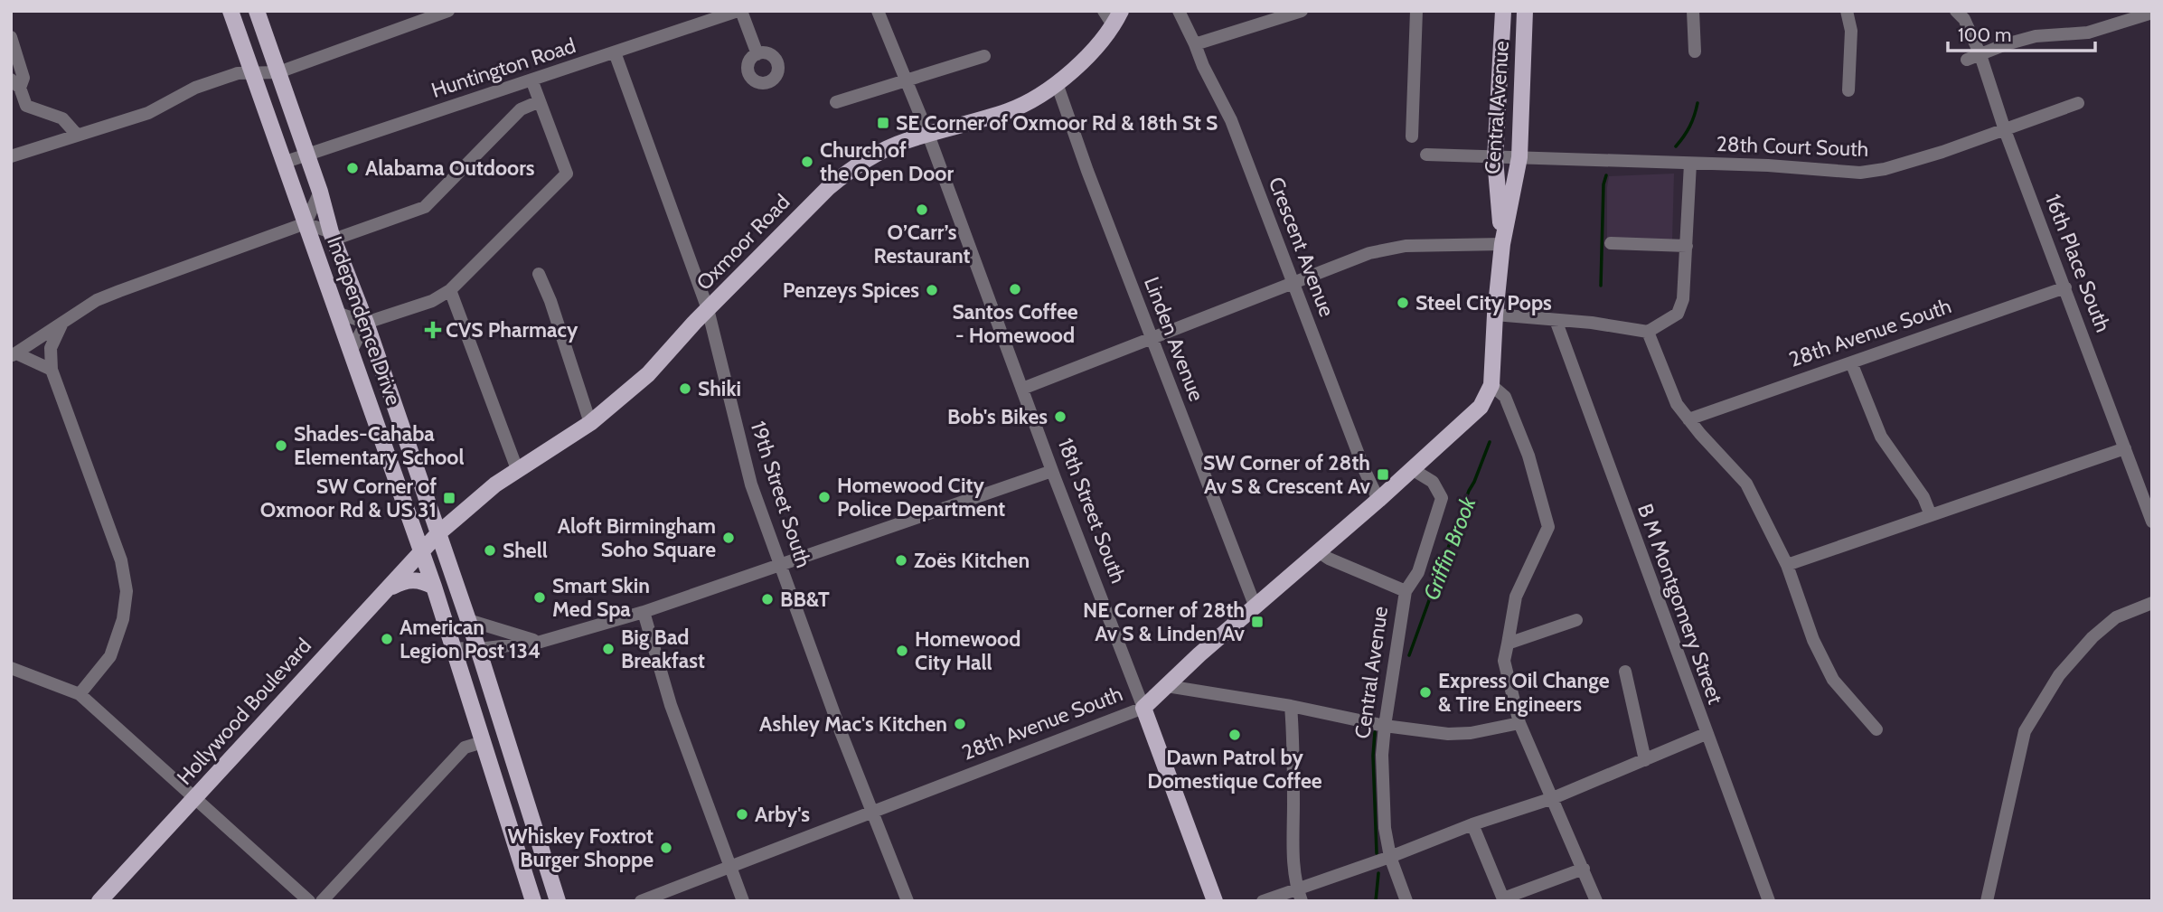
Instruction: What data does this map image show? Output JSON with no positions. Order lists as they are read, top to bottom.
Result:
{
  "streets": {
    "main road": [
      "Central Avenue",
      "Oxmoor Road",
      "Independence Drive",
      "28th Avenue South",
      "18th Street South",
      "Hollywood Boulevard"
    ],
    "street": [
      "Huntington Road",
      "28th Court South",
      "Crescent Avenue",
      "16th Place South",
      "Linden Avenue",
      "19th Street South",
      "B M Montgomery Street"
    ]
  },
  "crossings": [
    ["Huntington Road", "Independence Drive"],
    ["Huntington Road", "19th Street South"],
    ["Central Avenue", "28th Court South"],
    ["Central Avenue", "28th Avenue South"],
    ["28th Court South", "16th Place South"],
    ["Oxmoor Road", "Independence Drive"],
    ["Oxmoor Road", "Linden Avenue"],
    ["Oxmoor Road", "19th Street South"],
    ["Oxmoor Road", "18th Street South"],
    ["Oxmoor Road", "Hollywood Boulevard"],
    ["Crescent Avenue", "28th Avenue South"],
    ["16th Place South", "28th Avenue South"],
    ["Independence Drive", "Hollywood Boulevard"],
    ["28th Avenue South", "Linden Avenue"],
    ["28th Avenue South", "19th Street South"],
    ["28th Avenue South", "18th Street South"]
  ],
  "water": ["Griffin Brook"],
  "places": {
    "transit": [
      "SE Corner of Oxmoor Rd & 18th St S",
      "SW Corner of 28th Av S & Crescent Av",
      "SW Corner of Oxmoor Rd & US 31",
      "NE Corner of 28th Av S & Linden Av"
    ],
    "other": [
      "Church of the Open Door",
      "Alabama Outdoors",
      "O’Carr’s Restaurant",
      "Santos Coffee - Homewood",
      "Penzeys Spices",
      "Steel City Pops",
      "Shiki",
      "Bob's Bikes",
      "Shades-Cahaba Elementary School",
      "Homewood City Police Department",
      "Aloft Birmingham Soho Square",
      "Shell",
      "Zoës Kitchen",
      "Smart Skin Med Spa",
      "BB&T",
      "American Legion Post 134",
      "Big Bad Breakfast",
      "Homewood City Hall",
      "Express Oil Change & Tire Engineers",
      "Ashley Mac's Kitchen",
      "Dawn Patrol by Domestique Coffee",
      "Arby's",
      "Whiskey Foxtrot Burger Shoppe"
    ],
    "health": ["CVS Pharmacy"]
  },
  "scale_bar": "100 m"
}
